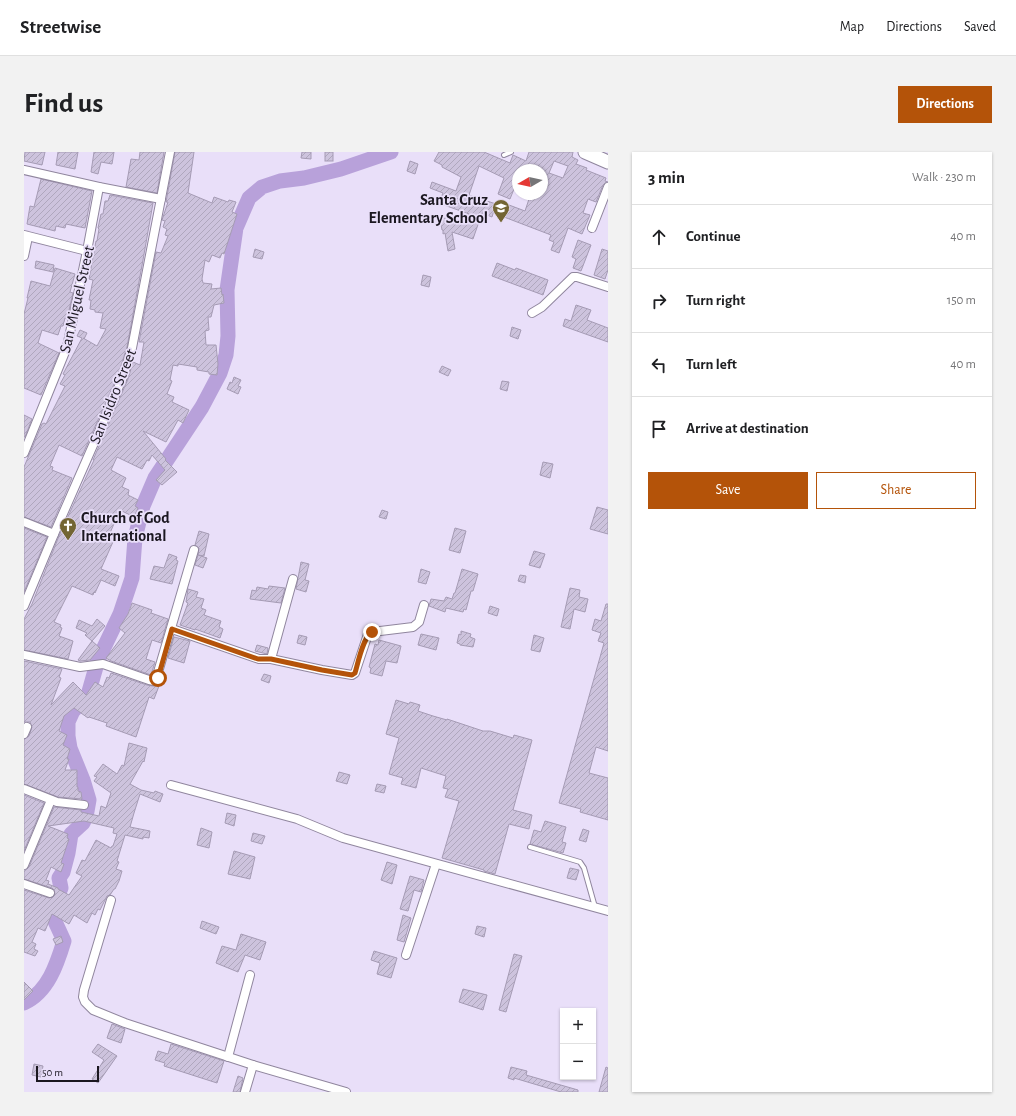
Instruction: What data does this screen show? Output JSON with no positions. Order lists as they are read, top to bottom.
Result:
{
  "streets": {
    "street": ["San Miguel Street", "San Isidro Street"]
  },
  "places": {
    "school or university": ["Santa Cruz Elementary School"],
    "church": ["Church of God International"]
  },
  "scale_bar": "50 m",
  "north": "left",
  "page": {
    "header": "Streetwise",
    "nav": ["Map", "Directions", "Saved"],
    "buttons": [
      "Directions",
      ["Save", "Share"]
    ],
    "title": "Find us",
    "heading": ["3 min", "Walk · 230 m"],
    "list": [
      ["Continue", "40 m"],
      ["Turn right", "150 m"],
      ["Turn left", "40 m"],
      "Arrive at destination"
    ],
    "map_buttons": ["+", "−"],
    "scale": "50 m"
  }
}
